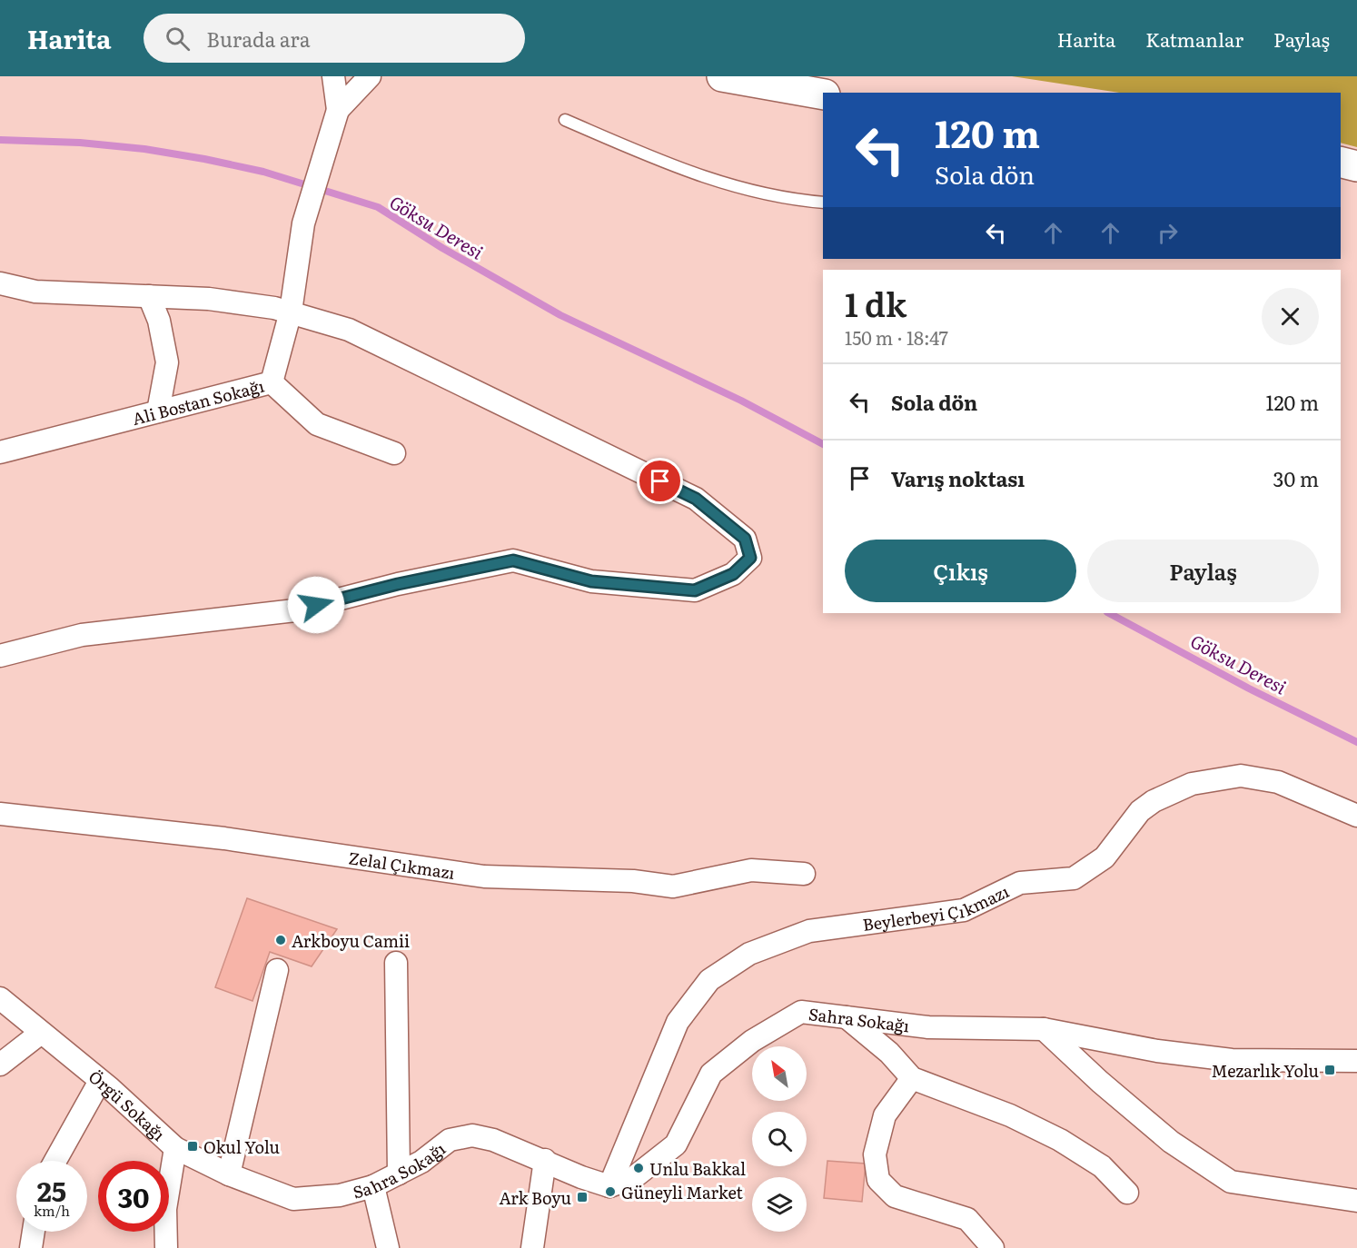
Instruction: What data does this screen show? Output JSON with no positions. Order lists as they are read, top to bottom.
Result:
{
  "streets": {
    "street": [
      "Ali Bostan Sokağı",
      "Zelal Çıkmazı",
      "Beylerbeyi Çıkmazı",
      "Sahra Sokağı",
      "Örgü Sokağı"
    ]
  },
  "crossings": [
    ["Beylerbeyi Çıkmazı", "Sahra Sokağı"],
    ["Sahra Sokağı", "Örgü Sokağı"]
  ],
  "water": ["Göksu Deresi"],
  "places": {
    "other": ["Arkboyu Camii", "Unlu Bakkal", "Güneyli Market"],
    "transit": ["Mezarlık Yolu", "Okul Yolu", "Ark Boyu"]
  },
  "north": "top left",
  "page": {
    "header": "Harita",
    "search": "Burada ara",
    "nav": ["Harita", "Katmanlar", "Paylaş"],
    "turn": ["120 m", "Sola dön"],
    "heading": ["1 dk", "150 m · 18:47"],
    "list": [
      {
        "name": "Sola dön",
        "value": "120 m"
      },
      {
        "name": "Varış noktası",
        "value": "30 m"
      }
    ],
    "buttons": ["Çıkış", "Paylaş"],
    "speed": "25 km/h",
    "limit": "30"
  }
}
